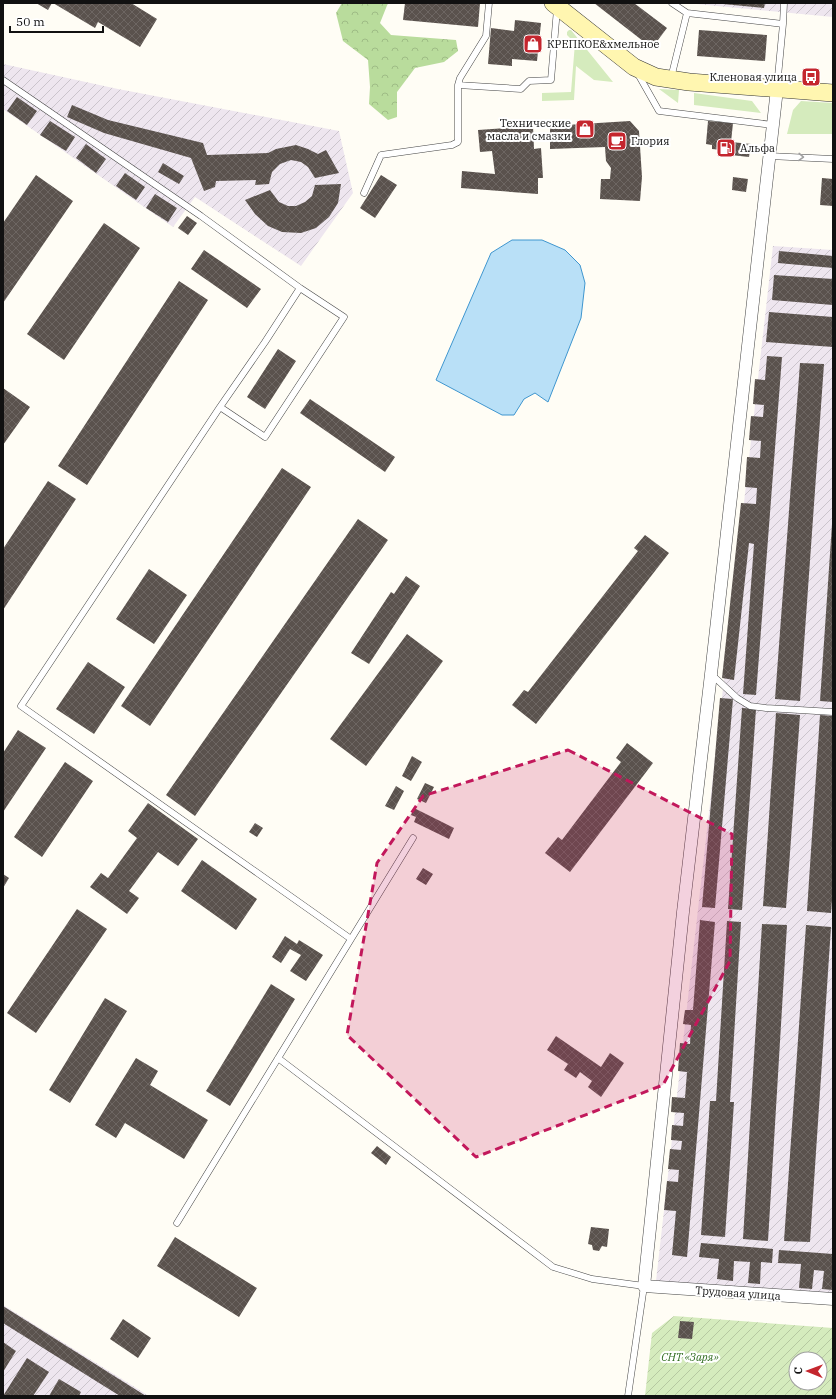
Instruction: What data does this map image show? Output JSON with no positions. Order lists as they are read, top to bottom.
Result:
{
  "streets": {
    "street": ["Трудовая улица"]
  },
  "parks": ["СНТ «Заря»"],
  "places": {
    "shop": ["КРЕПКОЕ&хмельное", "Технические масла и смазки"],
    "bus stop": ["Кленовая улица"],
    "cafe": ["Глория"],
    "fuel station": ["Альфа"]
  },
  "scale_bar": "50 m",
  "north": "left"
}
